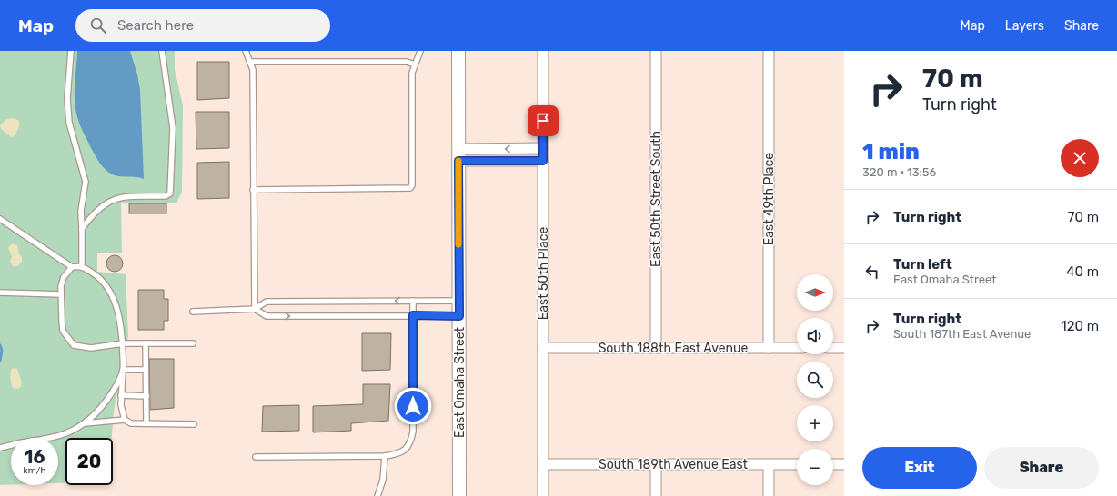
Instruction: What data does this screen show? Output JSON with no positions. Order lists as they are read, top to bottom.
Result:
{
  "streets": {
    "street": [
      "East 50th Street South",
      "East 49th Place",
      "East 50th Place",
      "South 188th East Avenue",
      "East Omaha Street",
      "South 189th Avenue East"
    ]
  },
  "crossings": [
    ["East 50th Street South", "South 188th East Avenue"],
    ["East 49th Place", "South 188th East Avenue"],
    ["East 50th Place", "South 188th East Avenue"],
    ["East 50th Place", "South 189th Avenue East"]
  ],
  "north": "right",
  "page": {
    "header": "Map",
    "search": "Search here",
    "nav": ["Map", "Layers", "Share"],
    "turn": ["70 m", "Turn right"],
    "heading": ["1 min", "320 m · 13:56"],
    "list": [
      {
        "name": "Turn right",
        "value": "70 m"
      },
      {
        "name": "Turn left",
        "note": "East Omaha Street",
        "value": "40 m"
      },
      {
        "name": "Turn right",
        "note": "South 187th East Avenue",
        "value": "120 m"
      }
    ],
    "map_buttons": ["+", "−"],
    "speed": "16 km/h",
    "limit": "20",
    "buttons": ["Exit", "Share"]
  }
}
